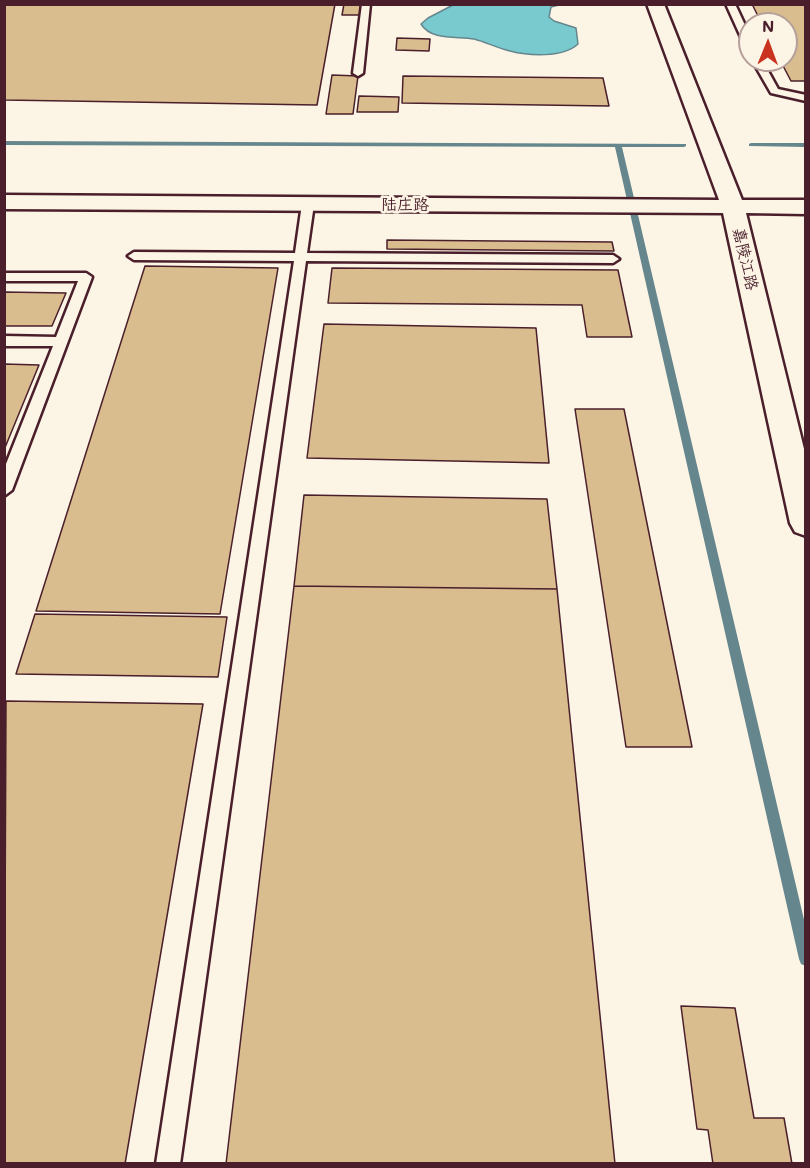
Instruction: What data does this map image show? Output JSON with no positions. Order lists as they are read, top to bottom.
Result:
{
  "streets": {
    "street": ["陆庄路", "嘉陵江路"]
  },
  "crossings": [
    ["陆庄路", "嘉陵江路"]
  ],
  "north": "top"
}
